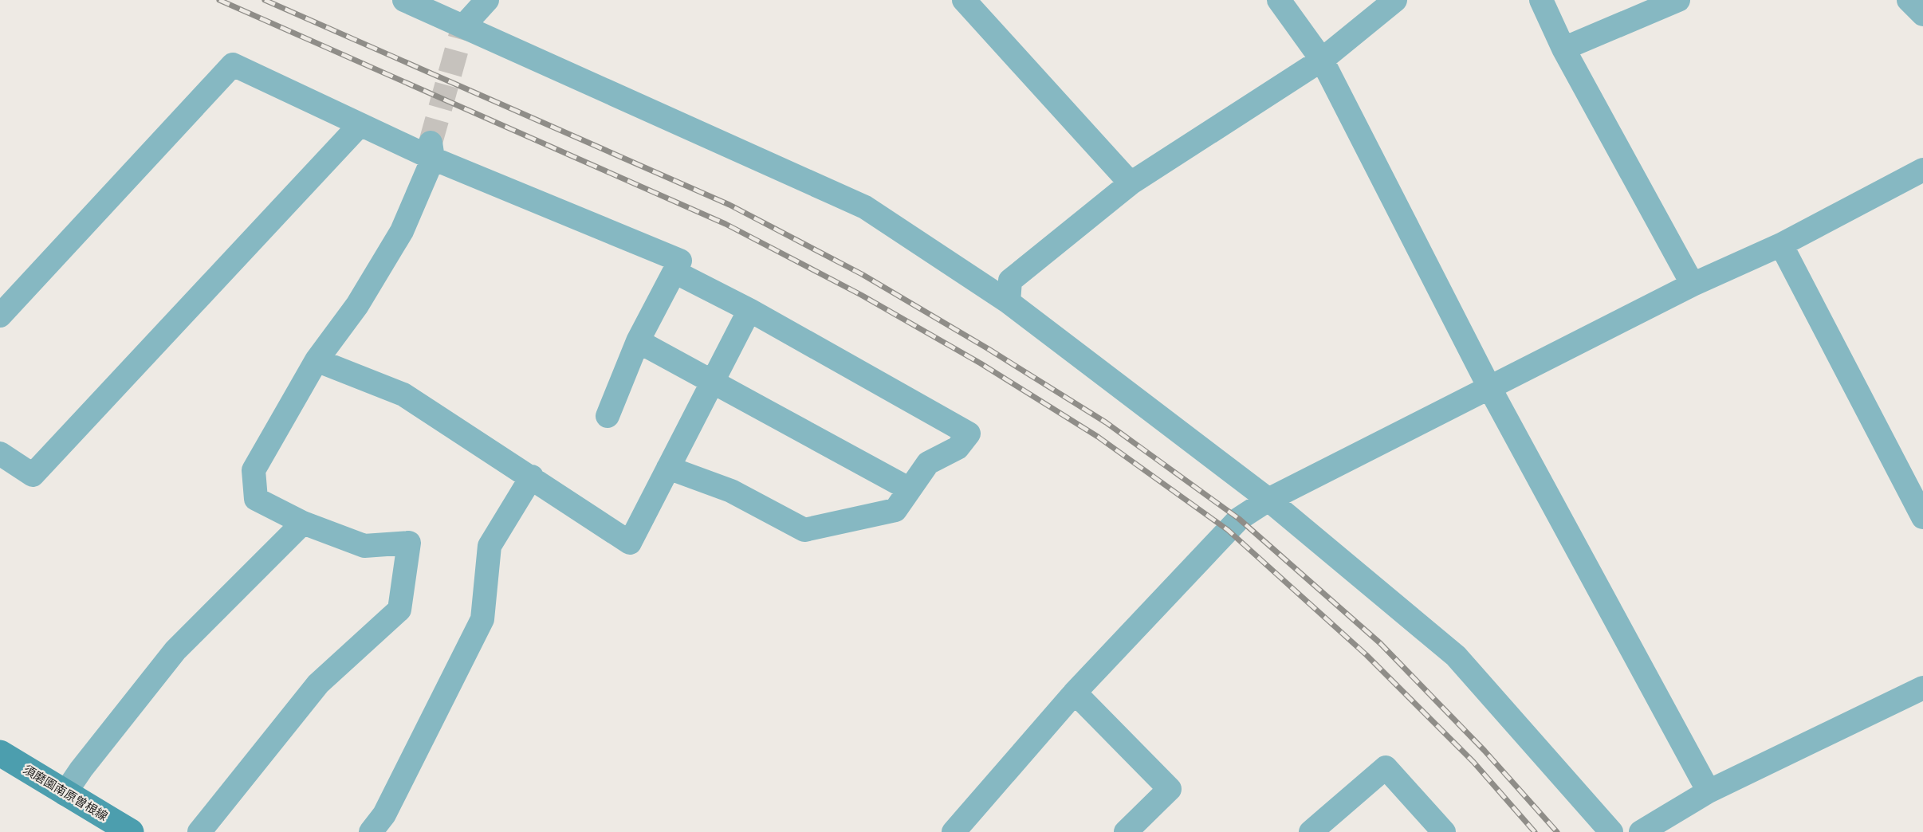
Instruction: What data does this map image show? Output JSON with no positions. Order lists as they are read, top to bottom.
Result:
{
  "streets": {
    "main road": ["須磨園南原曽根線"]
  }
}
